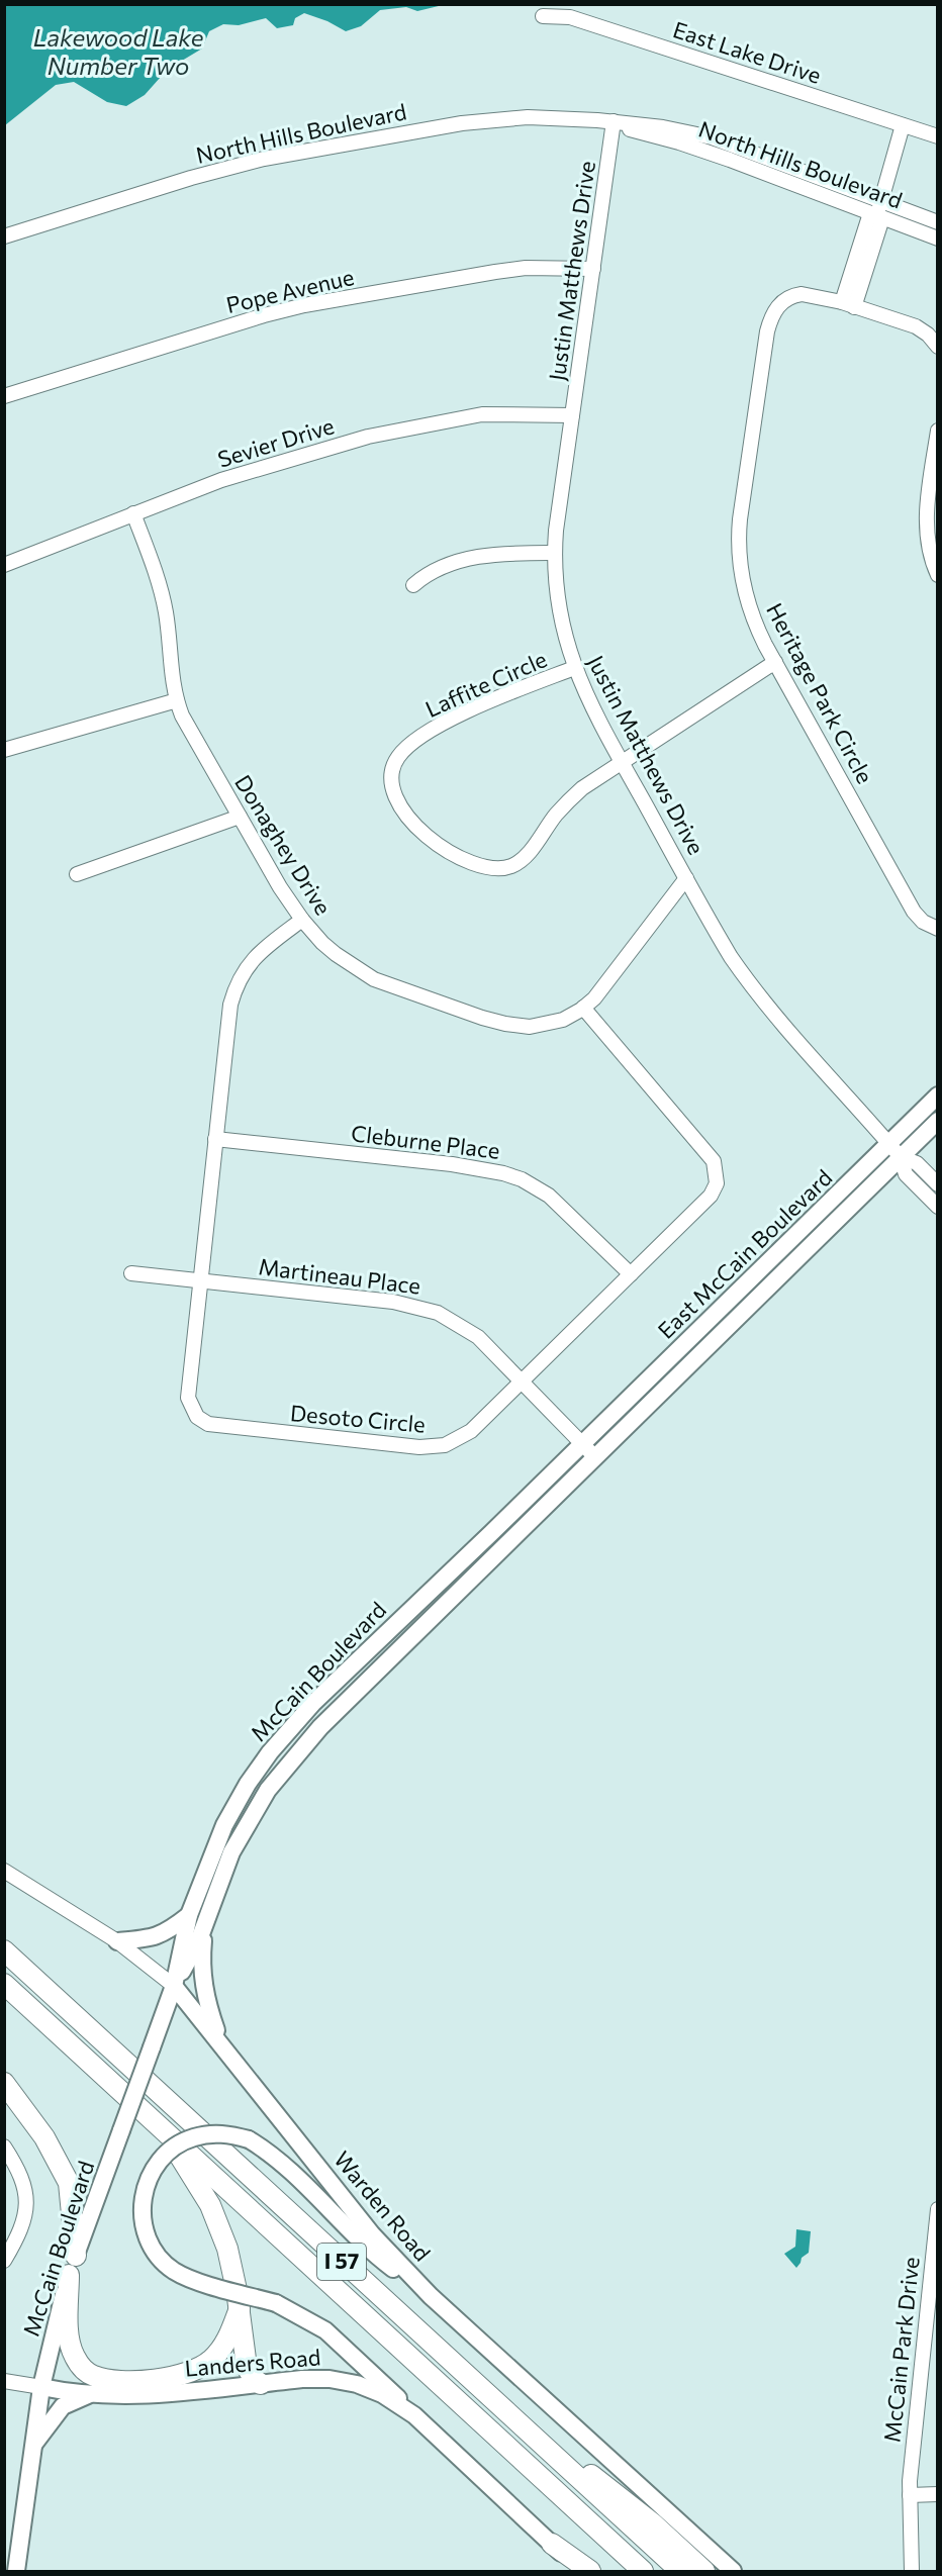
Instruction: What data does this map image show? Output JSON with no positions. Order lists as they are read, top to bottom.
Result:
{
  "streets": {
    "highway": ["I 57"],
    "main road": [
      "East McCain Boulevard",
      "McCain Boulevard",
      "Warden Road",
      "Landers Road"
    ],
    "street": [
      "East Lake Drive",
      "North Hills Boulevard",
      "Justin Matthews Drive",
      "Pope Avenue",
      "Sevier Drive",
      "Laffite Circle",
      "Heritage Park Circle",
      "Donaghey Drive",
      "Cleburne Place",
      "Martineau Place",
      "Desoto Circle",
      "McCain Park Drive"
    ]
  },
  "crossings": [
    ["North Hills Boulevard", "Justin Matthews Drive"],
    ["Justin Matthews Drive", "Pope Avenue"],
    ["Justin Matthews Drive", "Sevier Drive"],
    ["Justin Matthews Drive", "Laffite Circle"],
    ["Justin Matthews Drive", "Donaghey Drive"],
    ["Justin Matthews Drive", "East McCain Boulevard"],
    ["Sevier Drive", "Donaghey Drive"],
    ["Laffite Circle", "Heritage Park Circle"],
    ["Donaghey Drive", "Desoto Circle"],
    ["Cleburne Place", "Desoto Circle"],
    ["East McCain Boulevard", "Martineau Place"],
    ["East McCain Boulevard", "McCain Boulevard"],
    ["Martineau Place", "Desoto Circle"],
    ["Martineau Place", "McCain Boulevard"],
    ["McCain Boulevard", "Warden Road"],
    ["McCain Boulevard", "Landers Road"]
  ],
  "water": ["Lakewood Lake Number Two"]
}
